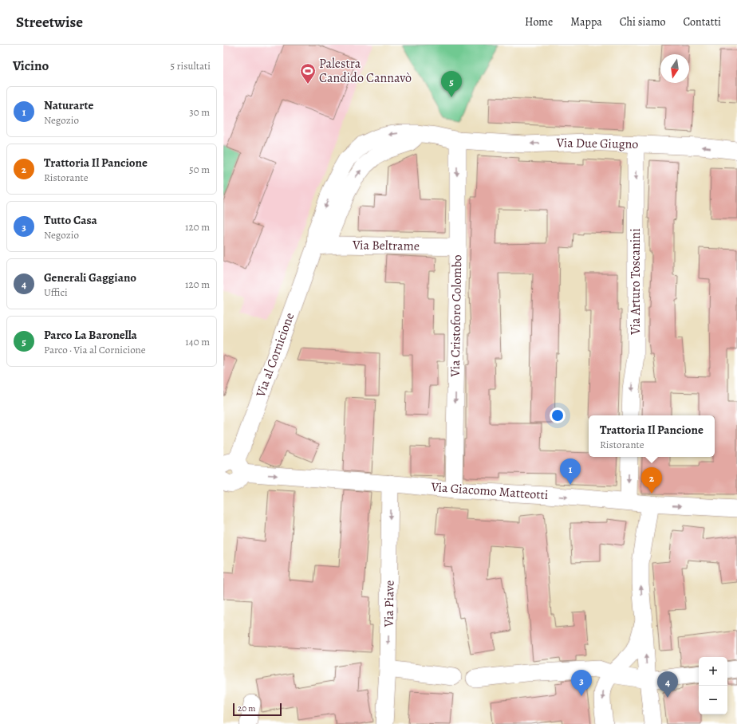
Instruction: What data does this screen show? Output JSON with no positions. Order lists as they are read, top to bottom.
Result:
{
  "streets": {
    "street": [
      "Via Due Giugno",
      "Via Beltrame",
      "Via Arturo Toscanini",
      "Via Cristoforo Colombo",
      "Via al Cornicione",
      "Via Giacomo Matteotti",
      "Via Piave"
    ]
  },
  "crossings": [
    ["Via Due Giugno", "Via Arturo Toscanini"],
    ["Via Due Giugno", "Via Cristoforo Colombo"],
    ["Via Due Giugno", "Via al Cornicione"],
    ["Via Beltrame", "Via Cristoforo Colombo"],
    ["Via Beltrame", "Via al Cornicione"],
    ["Via Cristoforo Colombo", "Via al Cornicione"],
    ["Via Cristoforo Colombo", "Via Giacomo Matteotti"],
    ["Via al Cornicione", "Via Giacomo Matteotti"],
    ["Via Giacomo Matteotti", "Via Piave"]
  ],
  "one_way": [
    "Via Due Giugno",
    "Via Arturo Toscanini",
    "Via Cristoforo Colombo",
    "Via Giacomo Matteotti",
    "Via Piave"
  ],
  "places": {
    "sports": ["Palestra Candido Cannavò"]
  },
  "scale_bar": "20 m",
  "north": "bottom",
  "page": {
    "header": "Streetwise",
    "nav": [
      "Home",
      "Mappa",
      "Chi siamo",
      "Contatti"
    ],
    "heading": ["Vicino", "5 risultati"],
    "pins": [
      "5",
      "1",
      "2",
      "3",
      "4"
    ],
    "list": [
      {
        "mark": "1",
        "name": "Naturarte",
        "note": "Negozio",
        "value": "30 m"
      },
      {
        "mark": "2",
        "name": "Trattoria Il Pancione",
        "note": "Ristorante",
        "value": "50 m"
      },
      {
        "mark": "3",
        "name": "Tutto Casa",
        "note": "Negozio",
        "value": "120 m"
      },
      {
        "mark": "4",
        "name": "Generali Gaggiano",
        "note": "Uffici",
        "value": "120 m"
      },
      {
        "mark": "5",
        "name": "Parco La Baronella",
        "note": "Parco · Via al Cornicione",
        "value": "140 m"
      }
    ],
    "popup": ["Trattoria Il Pancione", "Ristorante"],
    "map_buttons": ["+", "−"],
    "scale": "20 m"
  }
}
